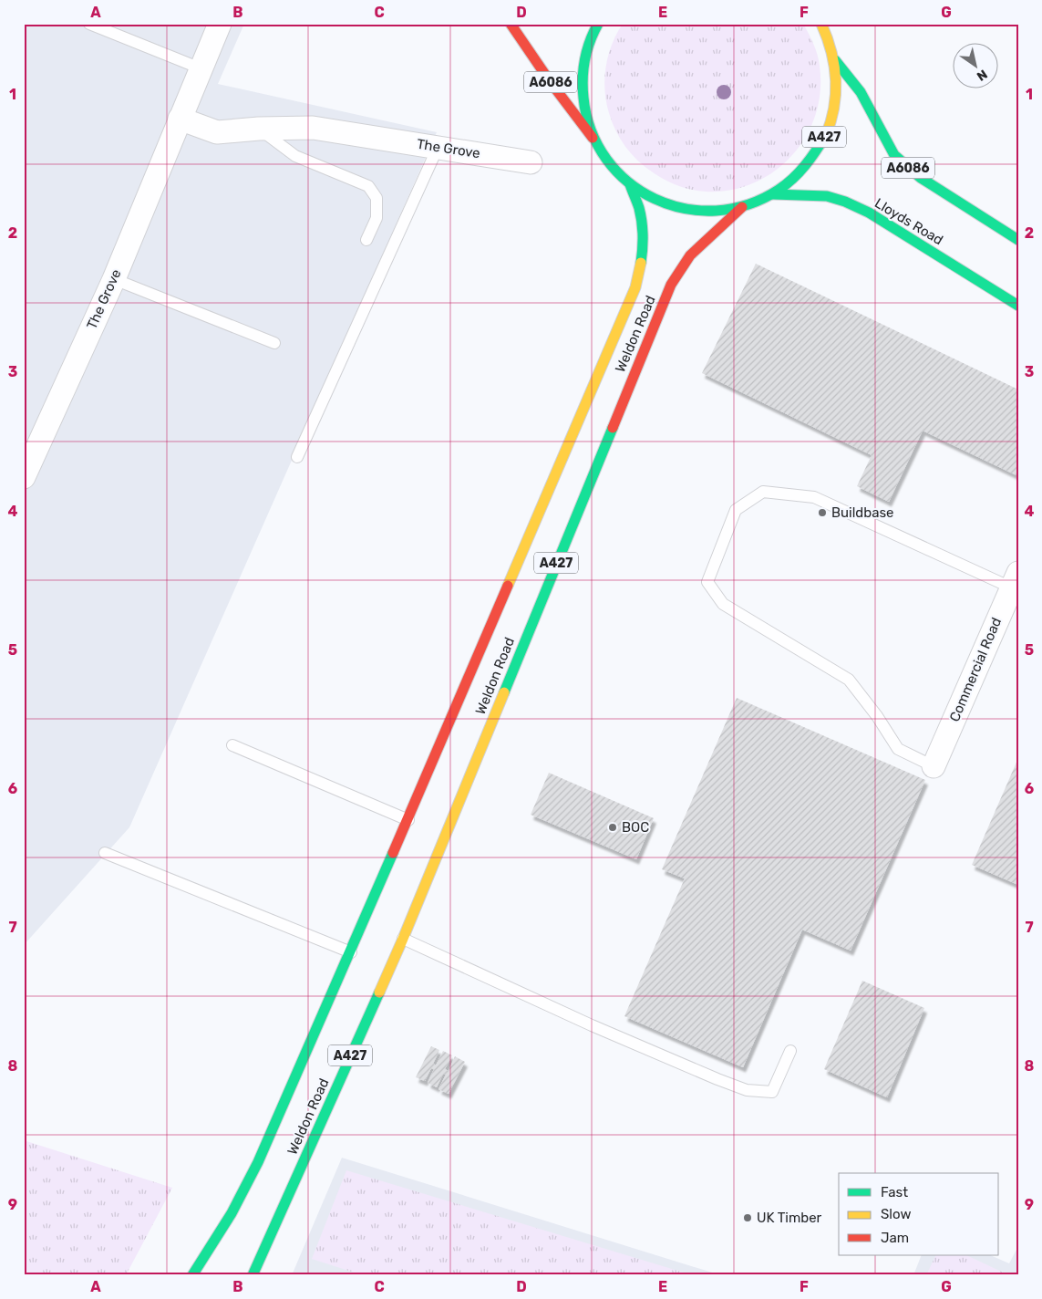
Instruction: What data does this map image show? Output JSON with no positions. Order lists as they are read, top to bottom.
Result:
{
  "streets": {
    "main road": [
      "A6086",
      "A427",
      "Lloyds Road",
      "Weldon Road"
    ],
    "street": ["The Grove", "Commercial Road"]
  },
  "crossings": [
    ["A6086", "A427"],
    ["A427", "Lloyds Road"],
    ["A427", "Weldon Road"]
  ],
  "places": ["Buildbase", "BOC", "UK Timber"],
  "legend": ["Fast", "Slow", "Jam"],
  "north": "bottom right",
  "grid": {
    "columns": [
      "A",
      "B",
      "C",
      "D",
      "E",
      "F",
      "G"
    ],
    "rows": [
      "1",
      "2",
      "3",
      "4",
      "5",
      "6",
      "7",
      "8",
      "9"
    ]
  }
}
